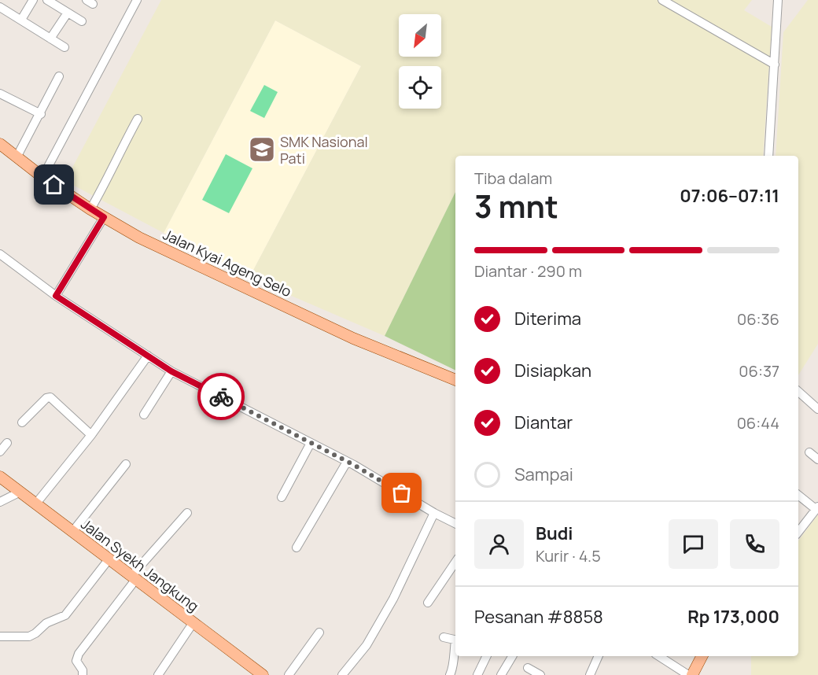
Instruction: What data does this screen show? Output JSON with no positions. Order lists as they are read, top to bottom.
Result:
{
  "streets": {
    "main road": ["Jalan Kyai Ageng Selo", "Jalan Syekh Jangkung"]
  },
  "places": {
    "school or university": ["SMK Nasional Pati"]
  },
  "north": "bottom left",
  "page": {
    "heading": ["3 mnt", "Tiba dalam", "07:06–07:11"],
    "panel": [
      "Budi",
      "Kurir · 4.5",
      "Pesanan #8858",
      "Rp 173,000"
    ],
    "bar": "Diantar · 290 m",
    "list": [
      ["Diterima", "06:36"],
      ["Disiapkan", "06:37"],
      ["Diantar", "06:44"],
      "Sampai"
    ]
  }
}
